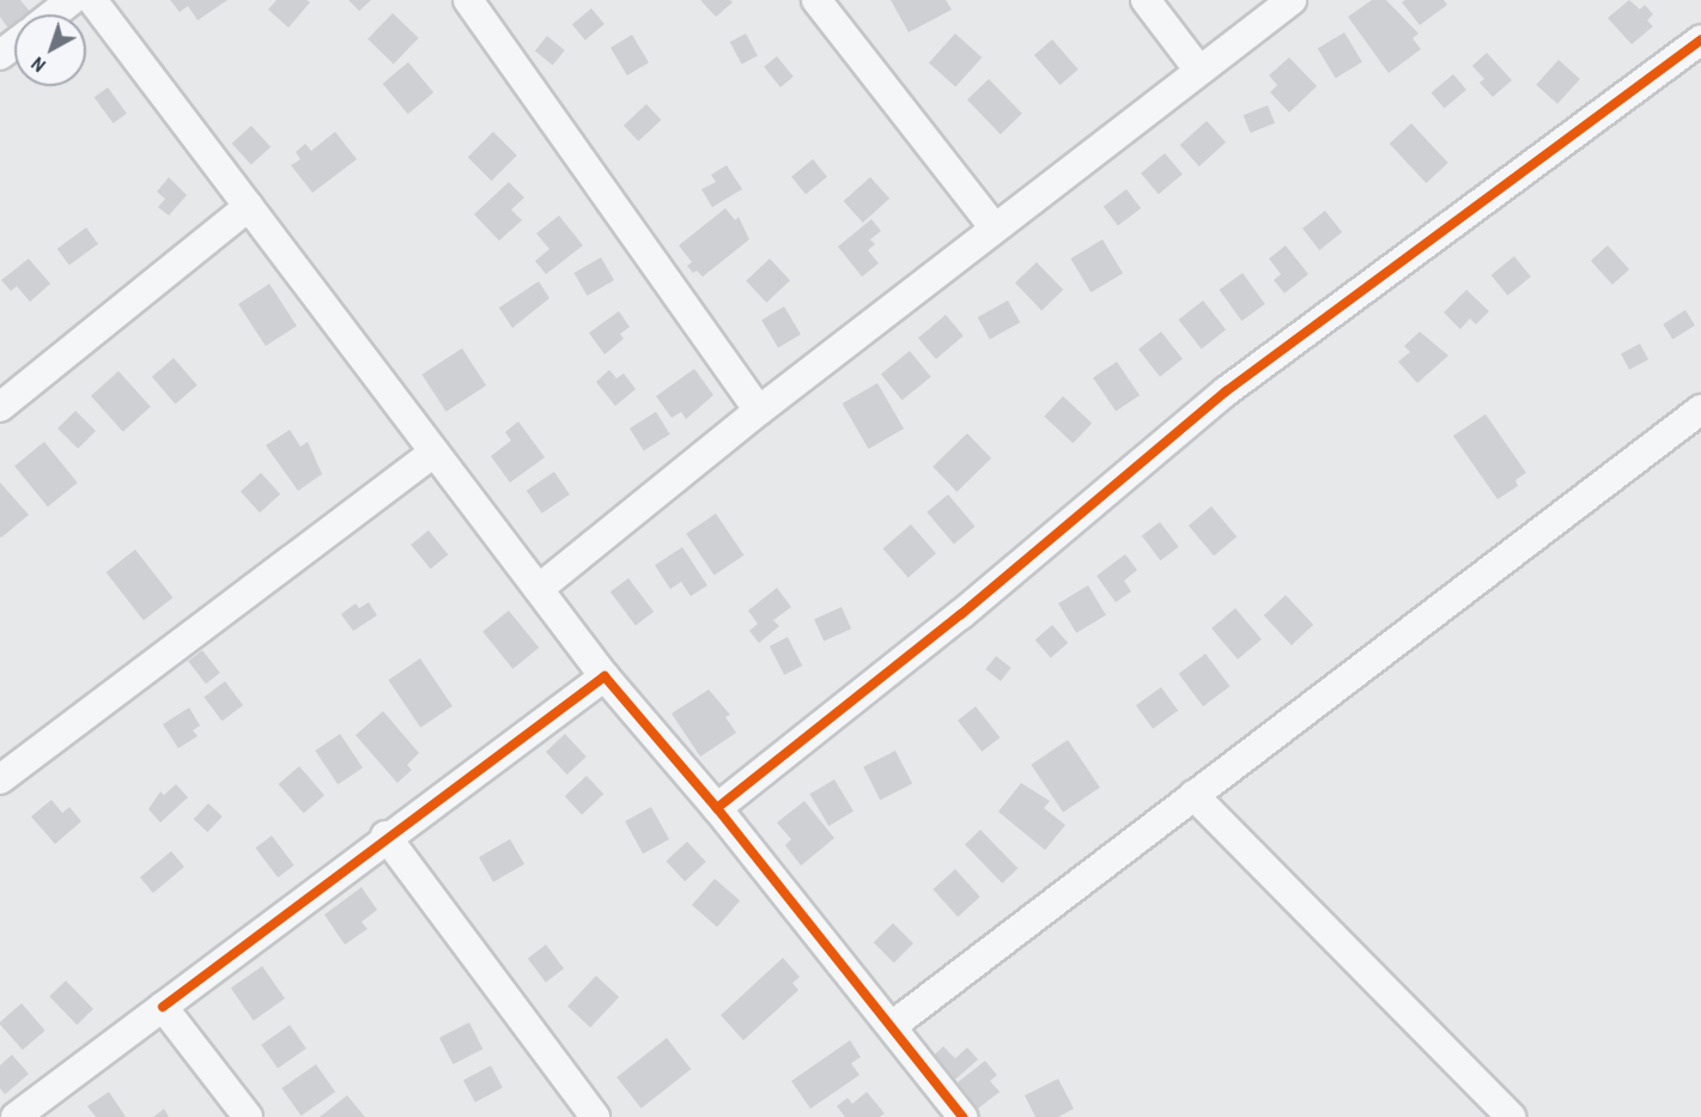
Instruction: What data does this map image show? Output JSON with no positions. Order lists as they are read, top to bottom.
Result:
{
  "north": "bottom left"
}
